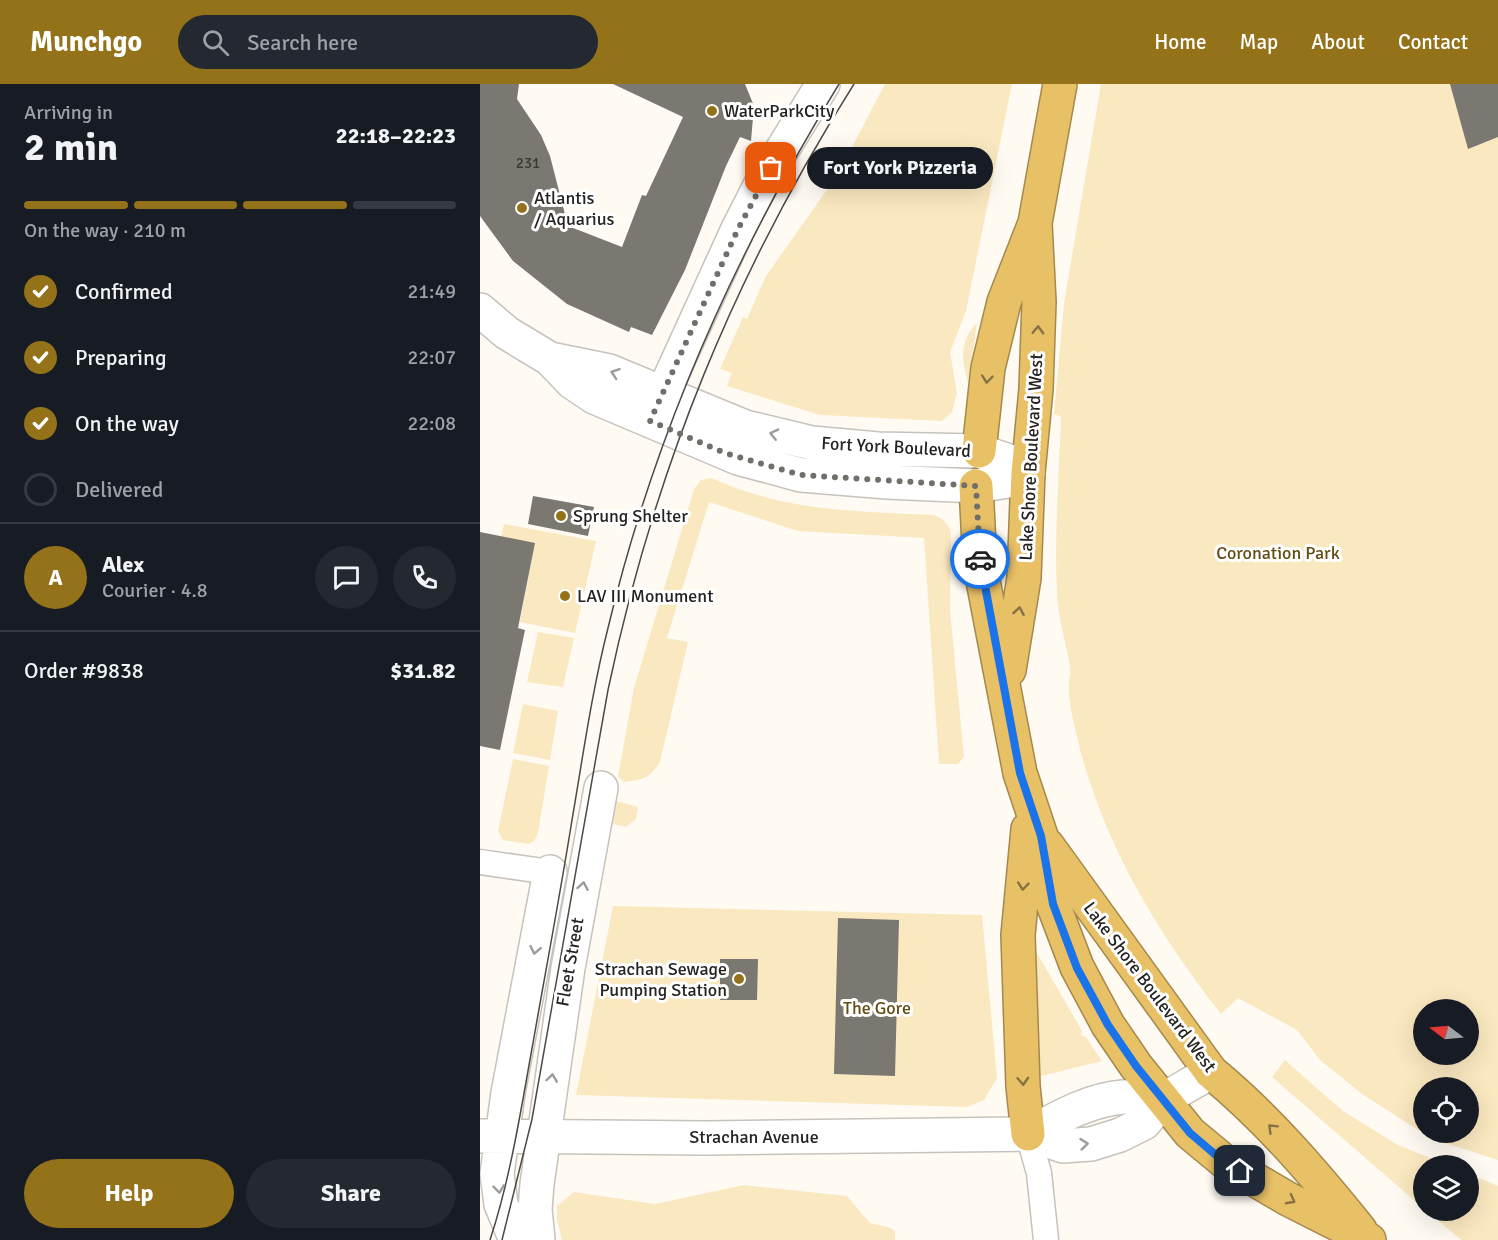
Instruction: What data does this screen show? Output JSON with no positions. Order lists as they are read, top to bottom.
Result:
{
  "streets": {
    "highway": ["Lake Shore Boulevard West"],
    "street": ["Fort York Boulevard", "Fleet Street", "Strachan Avenue"]
  },
  "crossings": [
    ["Fort York Boulevard", "Lake Shore Boulevard West"],
    ["Lake Shore Boulevard West", "Strachan Avenue"],
    ["Fleet Street", "Strachan Avenue"]
  ],
  "parks": ["Coronation Park", "The Gore"],
  "places": [
    "WaterParkCity",
    "Fort York Pizzeria",
    "Atlantis / Aquarius",
    "Sprung Shelter",
    "LAV III Monument",
    "Strachan Sewage Pumping Station"
  ],
  "house_numbers": ["231"],
  "north": "left",
  "page": {
    "header": "Munchgo",
    "search": "Search here",
    "nav": [
      "Home",
      "Map",
      "About",
      "Contact"
    ],
    "heading": ["2 min", "Arriving in", "22:18–22:23"],
    "panel": [
      "Alex",
      "Courier · 4.8",
      "Order #9838",
      "$31.82"
    ],
    "bubble": "Fort York Pizzeria",
    "bar": "On the way · 210 m",
    "list": [
      ["Confirmed", "21:49"],
      ["Preparing", "22:07"],
      ["On the way", "22:08"],
      "Delivered"
    ],
    "round": "A",
    "buttons": ["Help", "Share"]
  }
}
